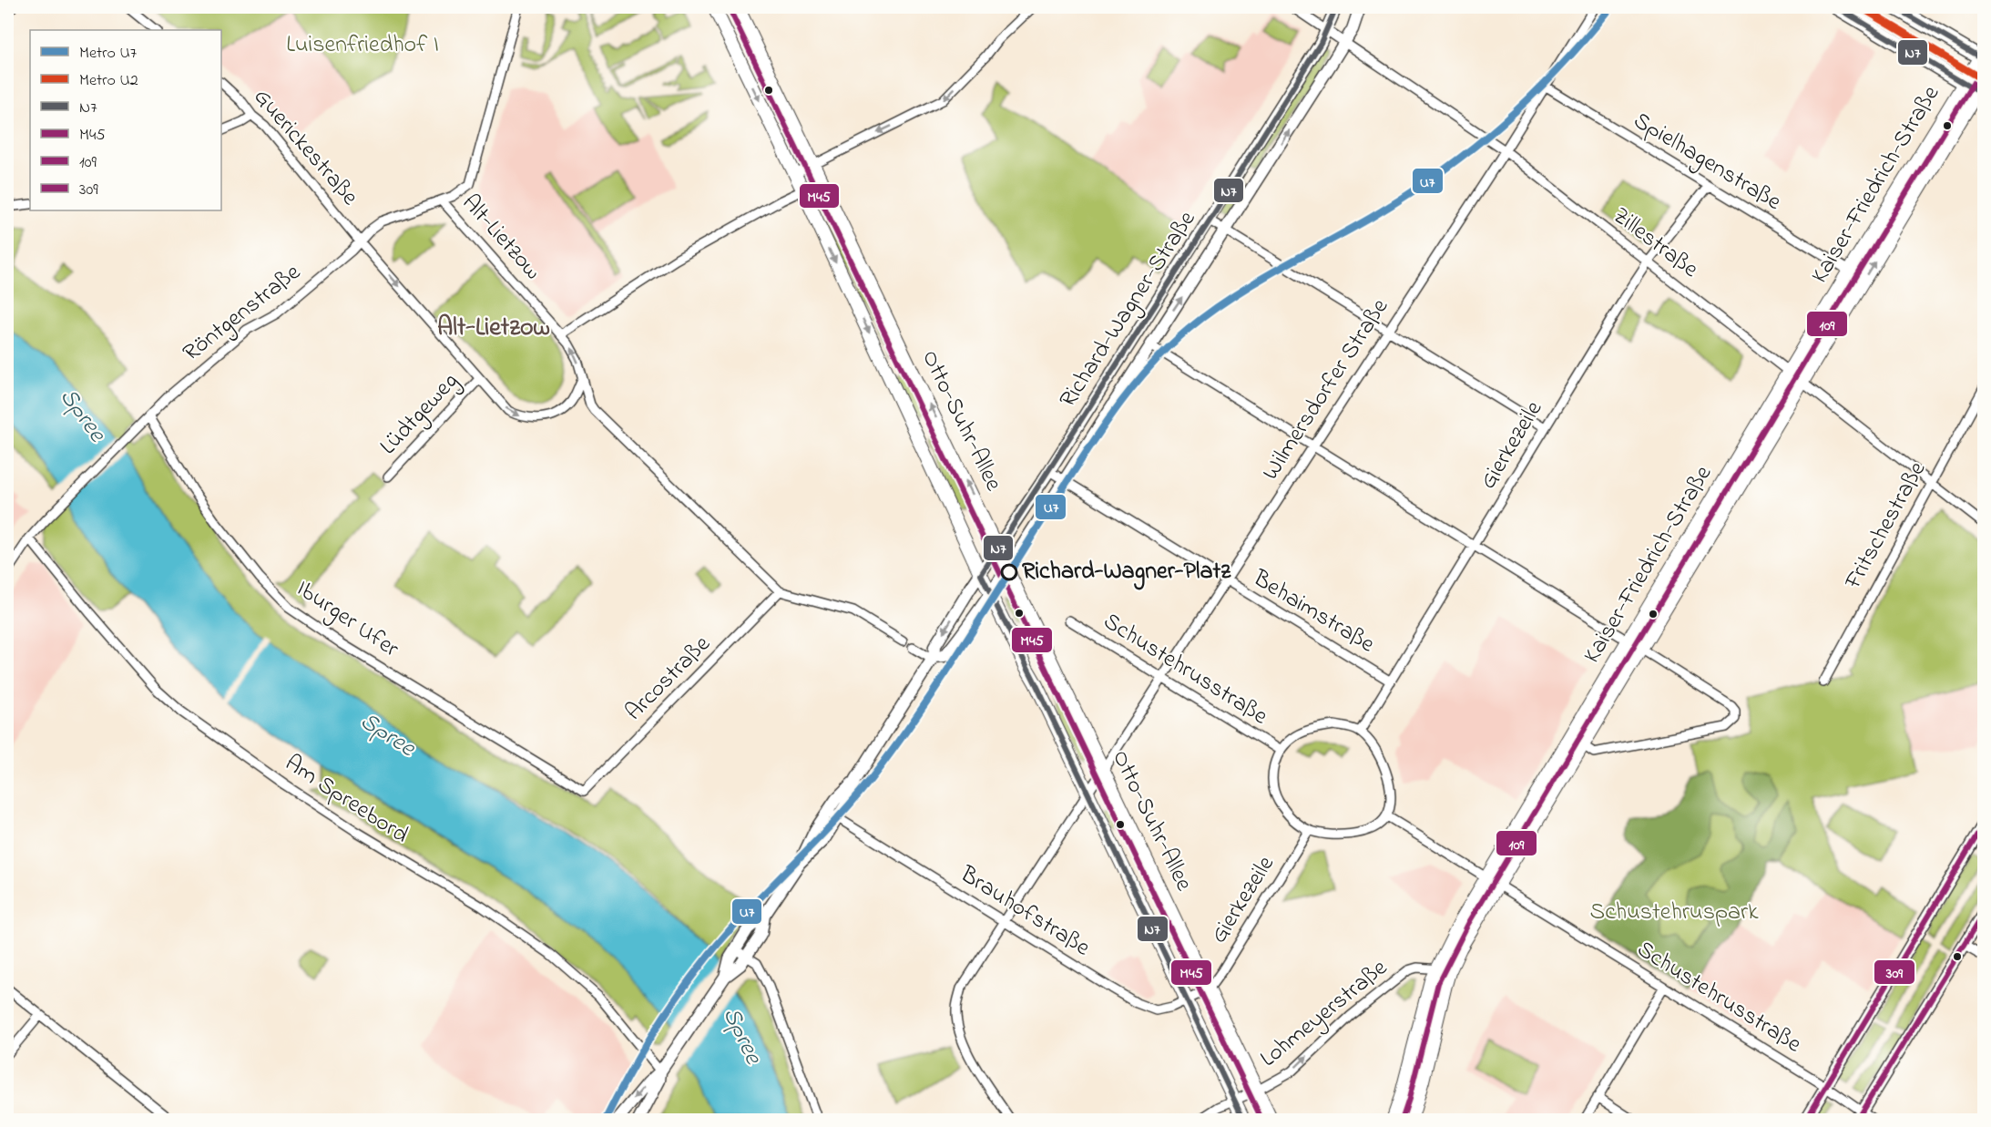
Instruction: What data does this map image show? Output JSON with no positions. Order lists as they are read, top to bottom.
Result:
{
  "streets": {
    "main road": ["Kaiser-Friedrich-Straße", "Otto-Suhr-Allee"],
    "street": [
      "Guerickestraße",
      "Spielhagenstraße",
      "Alt-Lietzow",
      "Zillestraße",
      "Richard-Wagner-Straße",
      "Röntgenstraße",
      "Wilmersdorfer Straße",
      "Lüdtgeweg",
      "Gierkezeile",
      "Fritschestraße",
      "Behaimstraße",
      "Iburger Ufer",
      "Schustehrusstraße",
      "Arcostraße",
      "Am Spreebord",
      "Brauhofstraße",
      "Lohmeyerstraße"
    ]
  },
  "crossings": [
    ["Guerickestraße", "Alt-Lietzow"],
    ["Guerickestraße", "Röntgenstraße"],
    ["Spielhagenstraße", "Kaiser-Friedrich-Straße"],
    ["Spielhagenstraße", "Wilmersdorfer Straße"],
    ["Spielhagenstraße", "Gierkezeile"],
    ["Kaiser-Friedrich-Straße", "Zillestraße"],
    ["Kaiser-Friedrich-Straße", "Schustehrusstraße"],
    ["Kaiser-Friedrich-Straße", "Lohmeyerstraße"],
    ["Alt-Lietzow", "Röntgenstraße"],
    ["Alt-Lietzow", "Arcostraße"],
    ["Zillestraße", "Richard-Wagner-Straße"],
    ["Zillestraße", "Wilmersdorfer Straße"],
    ["Zillestraße", "Gierkezeile"],
    ["Zillestraße", "Fritschestraße"],
    ["Richard-Wagner-Straße", "Otto-Suhr-Allee"],
    ["Richard-Wagner-Straße", "Behaimstraße"],
    ["Röntgenstraße", "Iburger Ufer"],
    ["Röntgenstraße", "Am Spreebord"],
    ["Wilmersdorfer Straße", "Otto-Suhr-Allee"],
    ["Wilmersdorfer Straße", "Behaimstraße"],
    ["Wilmersdorfer Straße", "Schustehrusstraße"],
    ["Wilmersdorfer Straße", "Brauhofstraße"],
    ["Otto-Suhr-Allee", "Gierkezeile"],
    ["Otto-Suhr-Allee", "Brauhofstraße"],
    ["Otto-Suhr-Allee", "Lohmeyerstraße"],
    ["Gierkezeile", "Behaimstraße"],
    ["Gierkezeile", "Schustehrusstraße"],
    ["Gierkezeile", "Brauhofstraße"],
    ["Iburger Ufer", "Arcostraße"]
  ],
  "one_way": ["Lohmeyerstraße"],
  "districts": ["Alt-Lietzow"],
  "water": ["Spree"],
  "parks": ["Luisenfriedhof I", "Schustehruspark"],
  "places": ["Richard-Wagner-Platz"],
  "lines": [
    "metro line U7",
    "metro line U2",
    "transit line N7",
    "transit line M45",
    "transit line 109",
    "transit line 309"
  ],
  "legend": [
    "Metro U7",
    "Metro U2",
    "N7",
    "M45",
    "109",
    "309"
  ]
}
